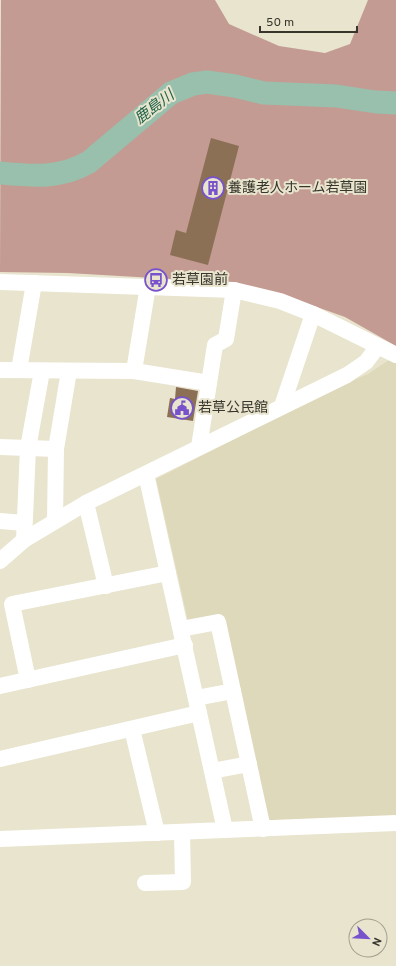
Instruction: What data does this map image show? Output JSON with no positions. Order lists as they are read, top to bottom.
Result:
{
  "water": ["鹿島川"],
  "places": {
    "building": ["養護老人ホーム若草園"],
    "bus stop": ["若草園前"],
    "public building": ["若草公民館"]
  },
  "scale_bar": "50 m",
  "north": "bottom right"
}
